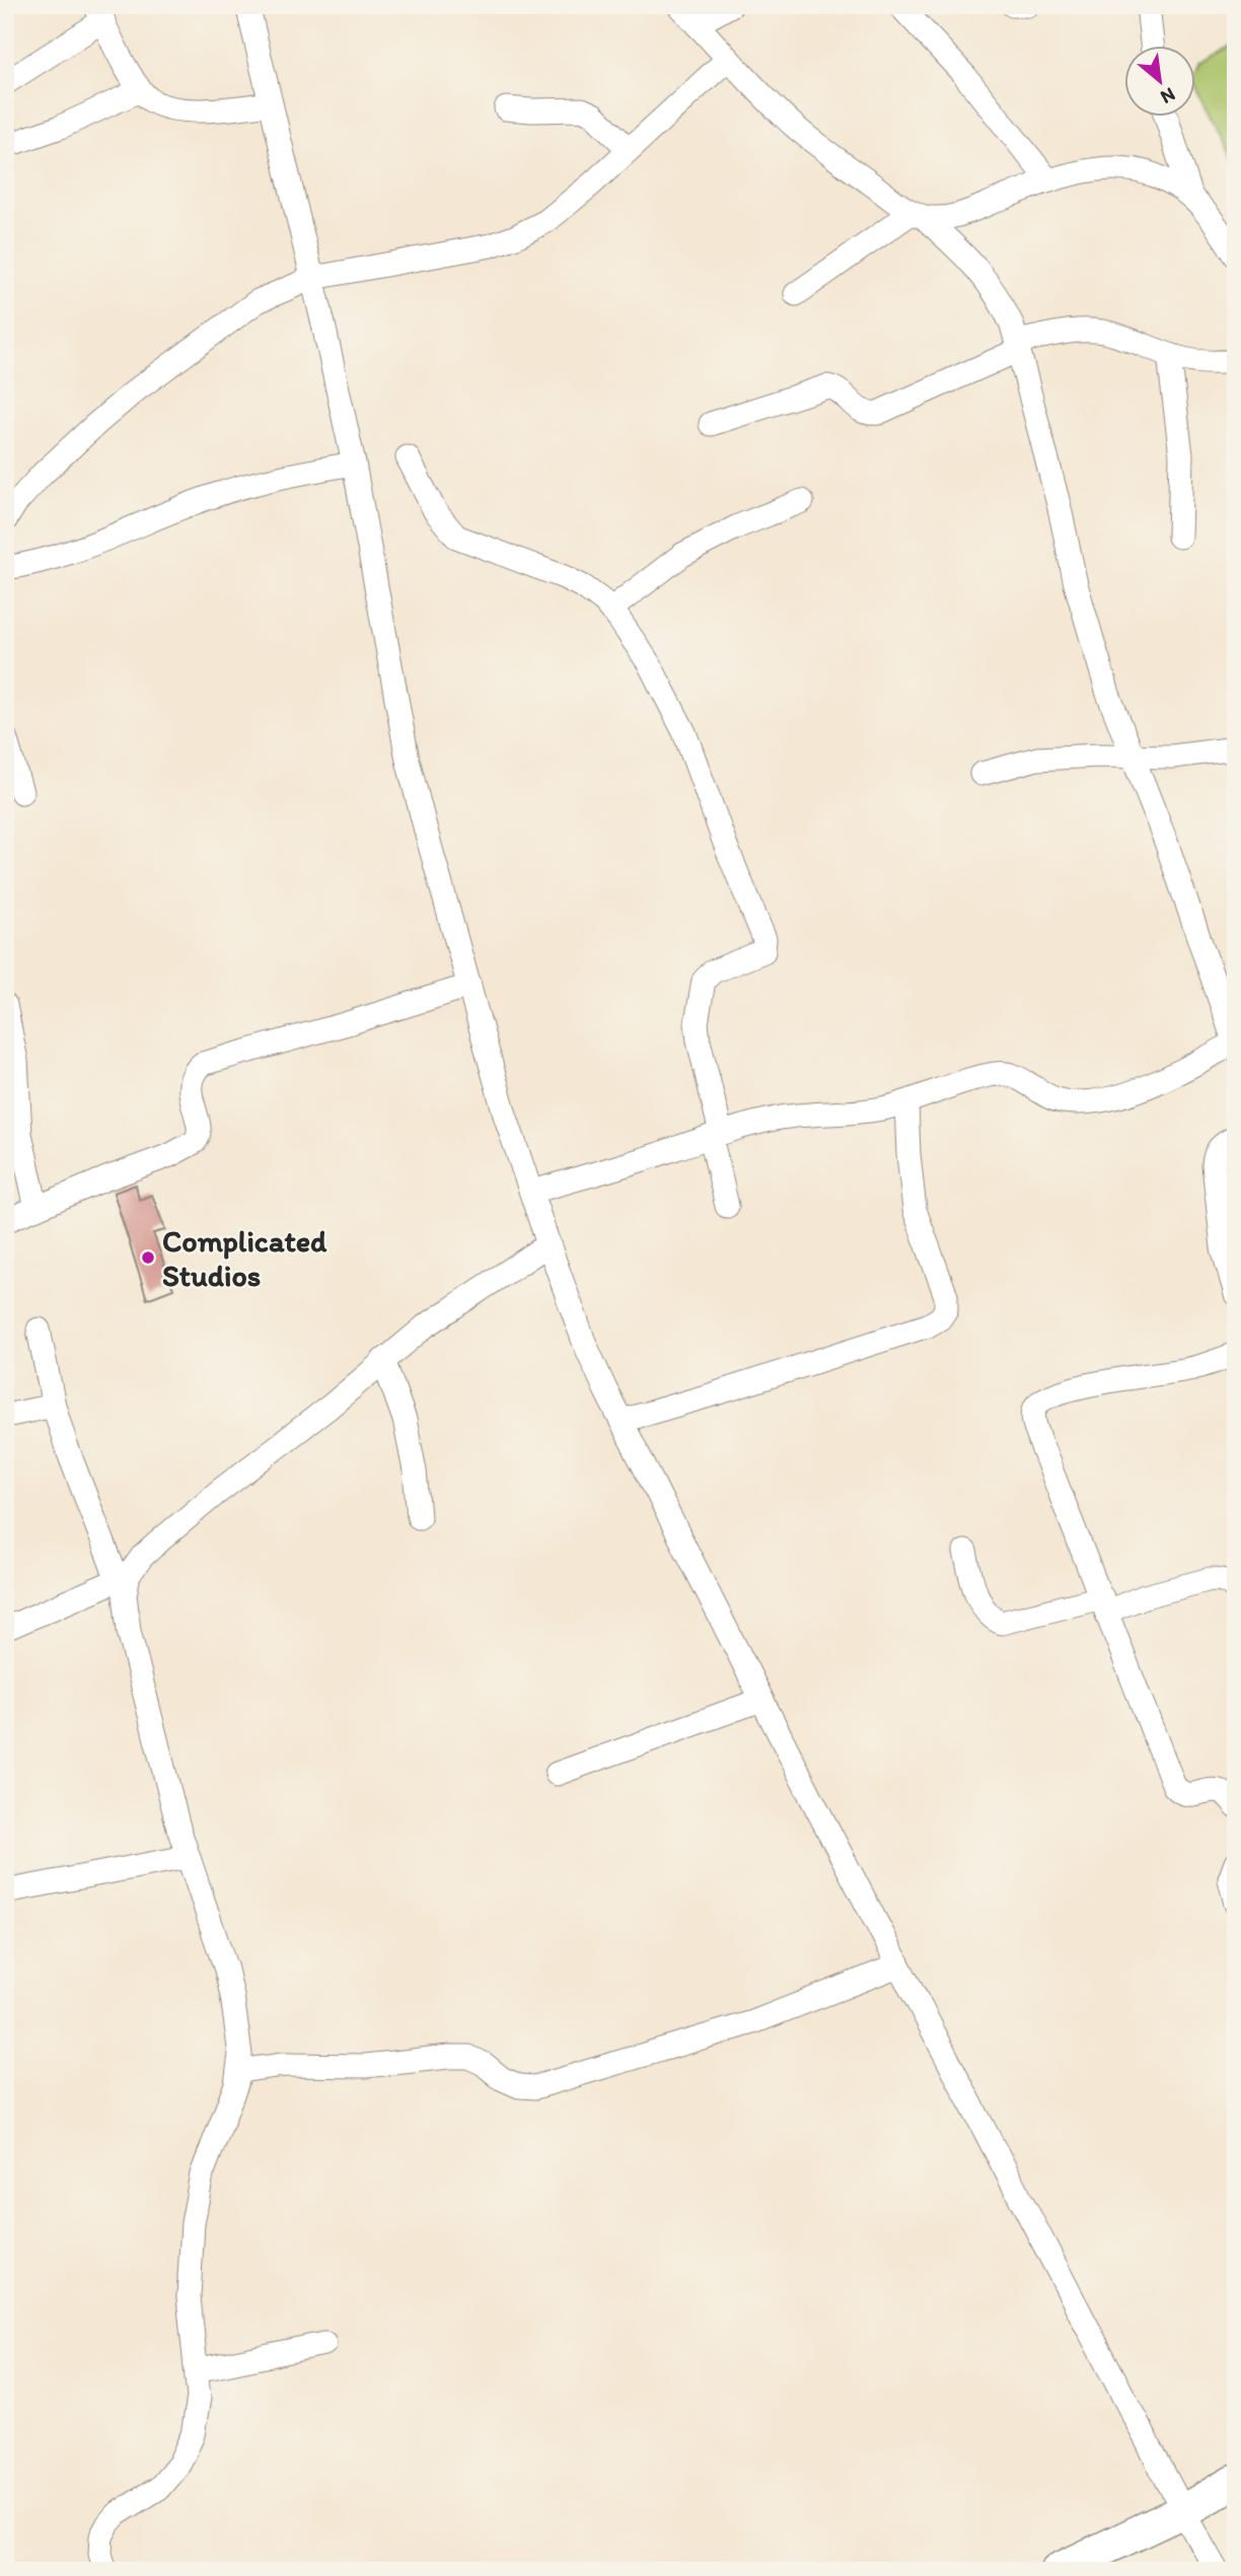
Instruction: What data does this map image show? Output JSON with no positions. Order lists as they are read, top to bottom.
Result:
{
  "places": ["Complicated Studios"],
  "north": "bottom right"
}
